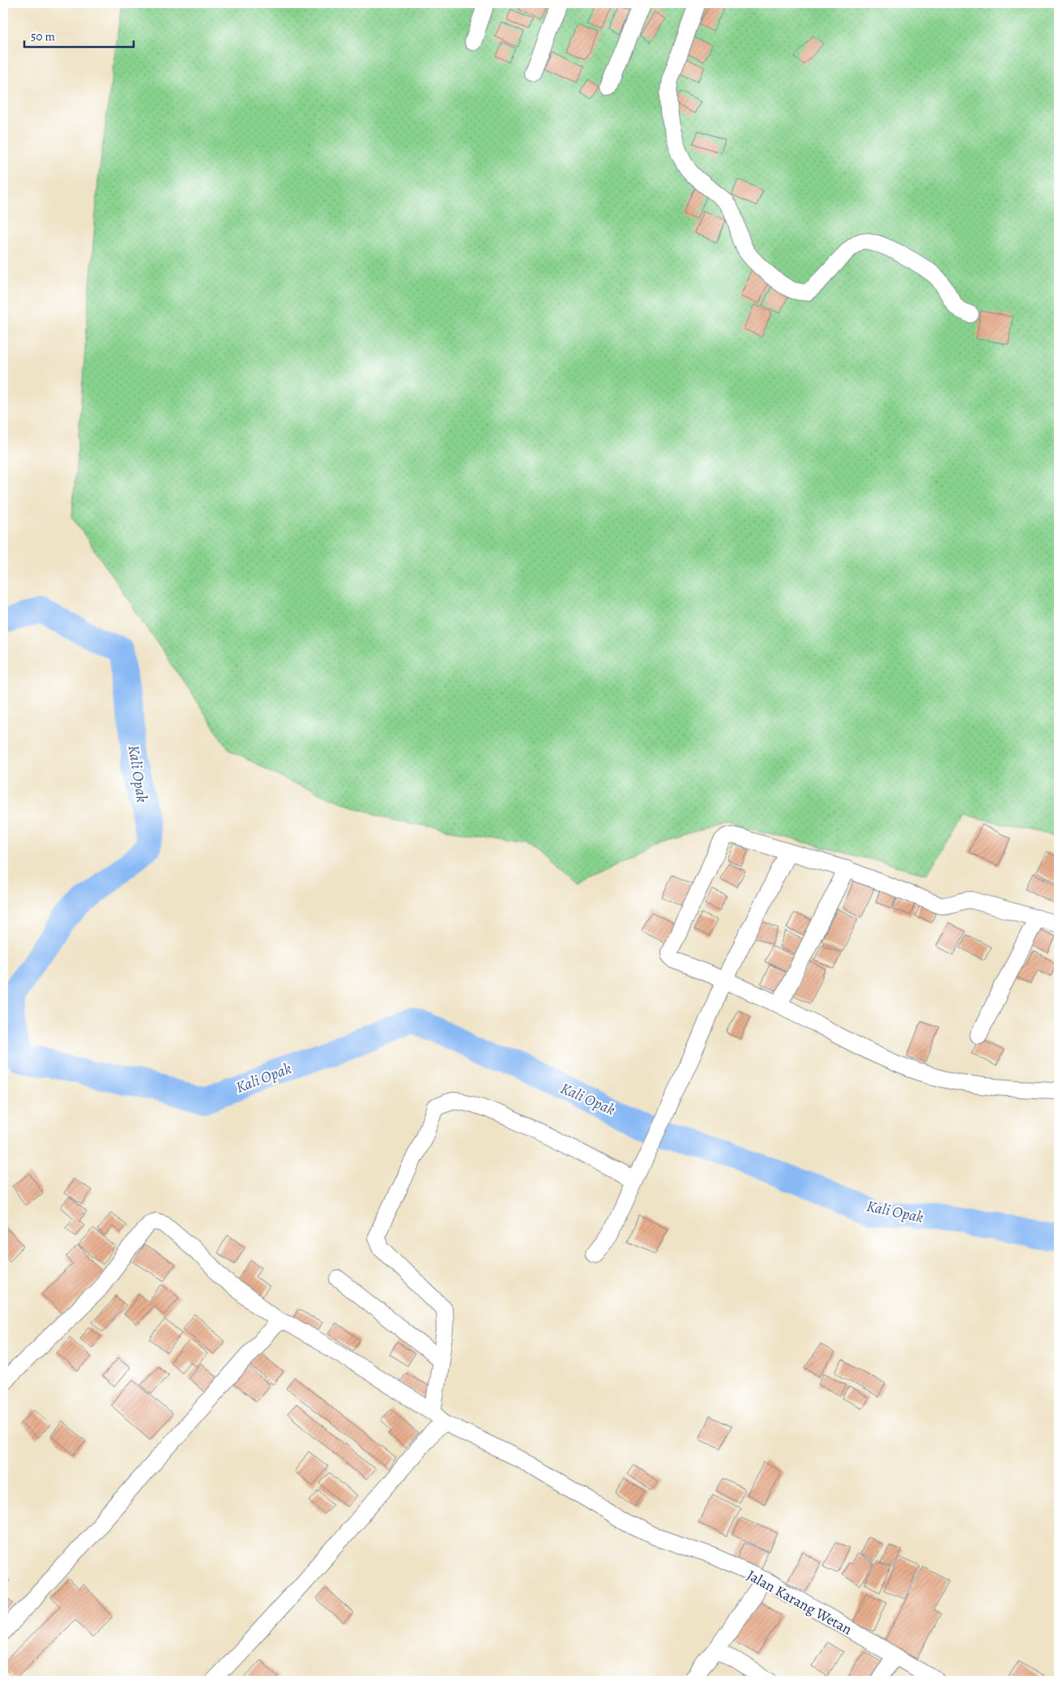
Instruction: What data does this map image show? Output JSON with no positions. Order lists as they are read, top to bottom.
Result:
{
  "streets": {
    "street": ["Jalan Karang Wetan"]
  },
  "water": ["Kali Opak"],
  "scale_bar": "50 m"
}
